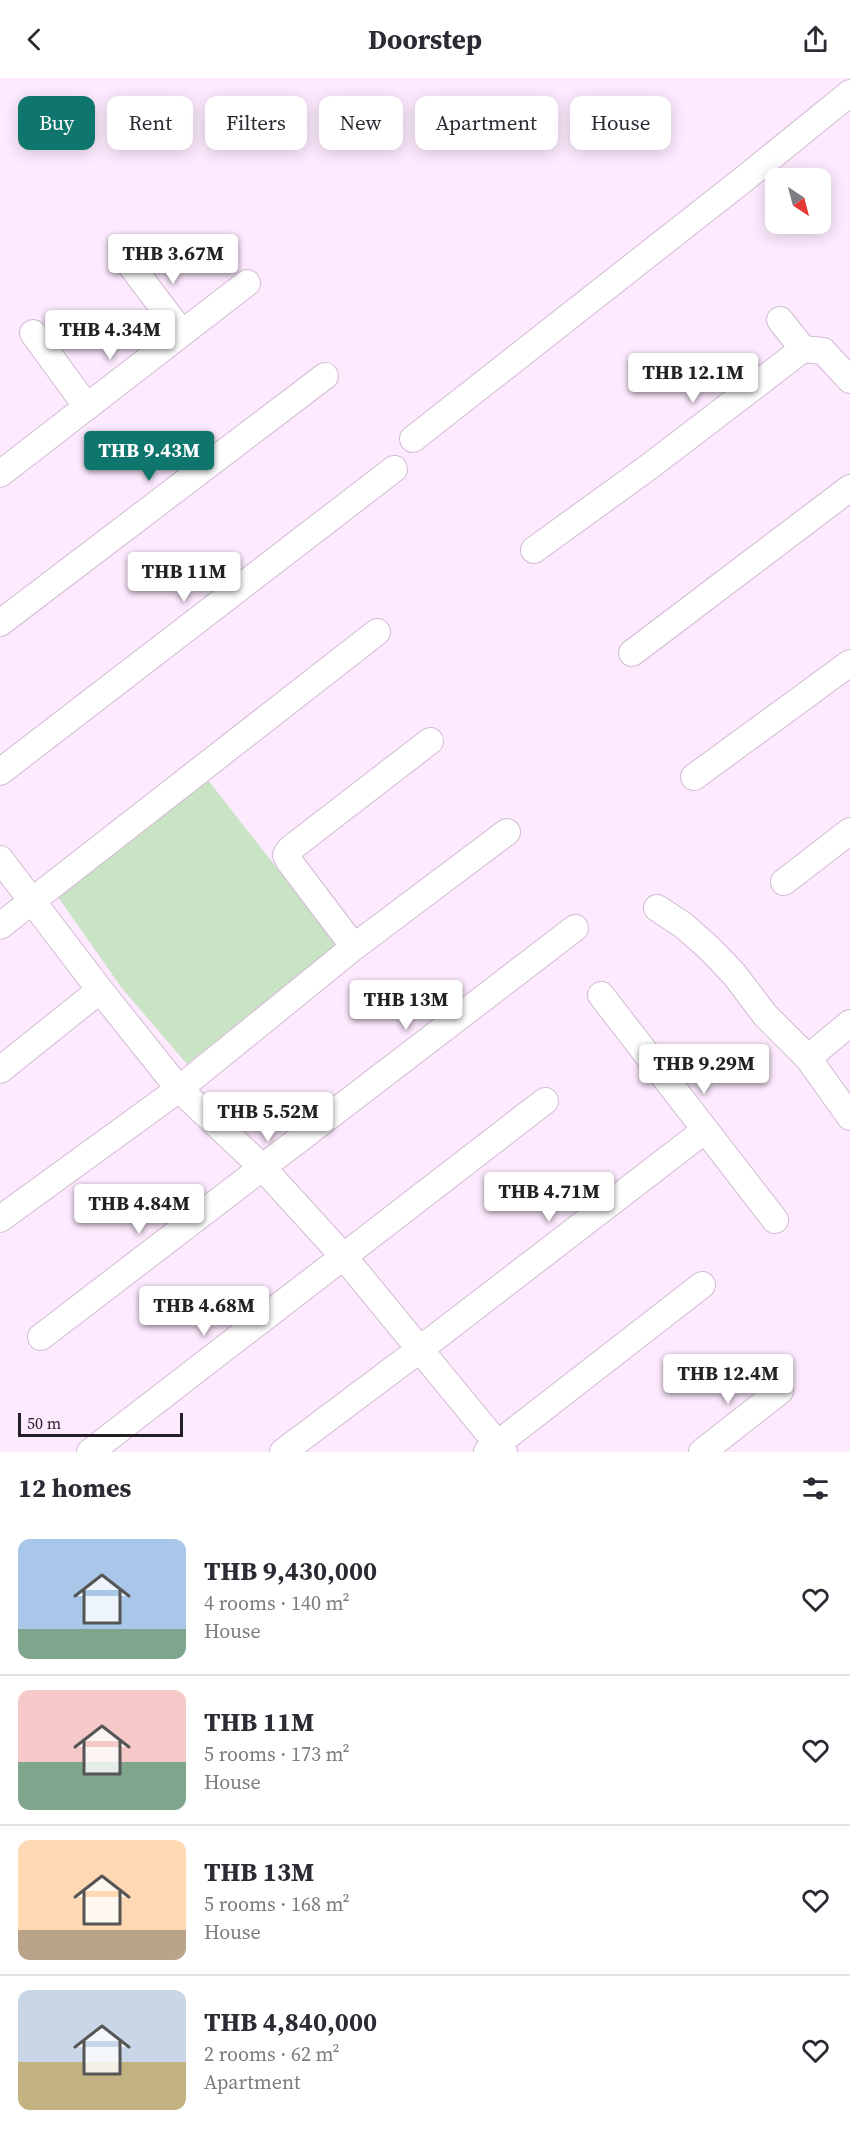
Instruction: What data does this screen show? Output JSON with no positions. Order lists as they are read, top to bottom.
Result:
{
  "scale_bar": "50 m",
  "north": "bottom right",
  "page": {
    "header": "Doorstep",
    "chip": [
      "Buy",
      "Rent",
      "Filters",
      "New",
      "Apartment",
      "House"
    ],
    "price": [
      "THB 3.67M",
      "THB 4.34M",
      "THB 12.1M",
      "THB 9.43M",
      "THB 11M",
      "THB 13M",
      "THB 9.29M",
      "THB 5.52M",
      "THB 4.71M",
      "THB 4.84M",
      "THB 4.68M",
      "THB 12.4M"
    ],
    "scale": "50 m",
    "heading": "12 homes",
    "list": [
      {
        "name": "THB 9,430,000",
        "note": "4 rooms · 140 m² · House"
      },
      {
        "name": "THB 11M",
        "note": "5 rooms · 173 m² · House"
      },
      {
        "name": "THB 13M",
        "note": "5 rooms · 168 m² · House"
      },
      {
        "name": "THB 4,840,000",
        "note": "2 rooms · 62 m² · Apartment"
      }
    ]
  }
}
